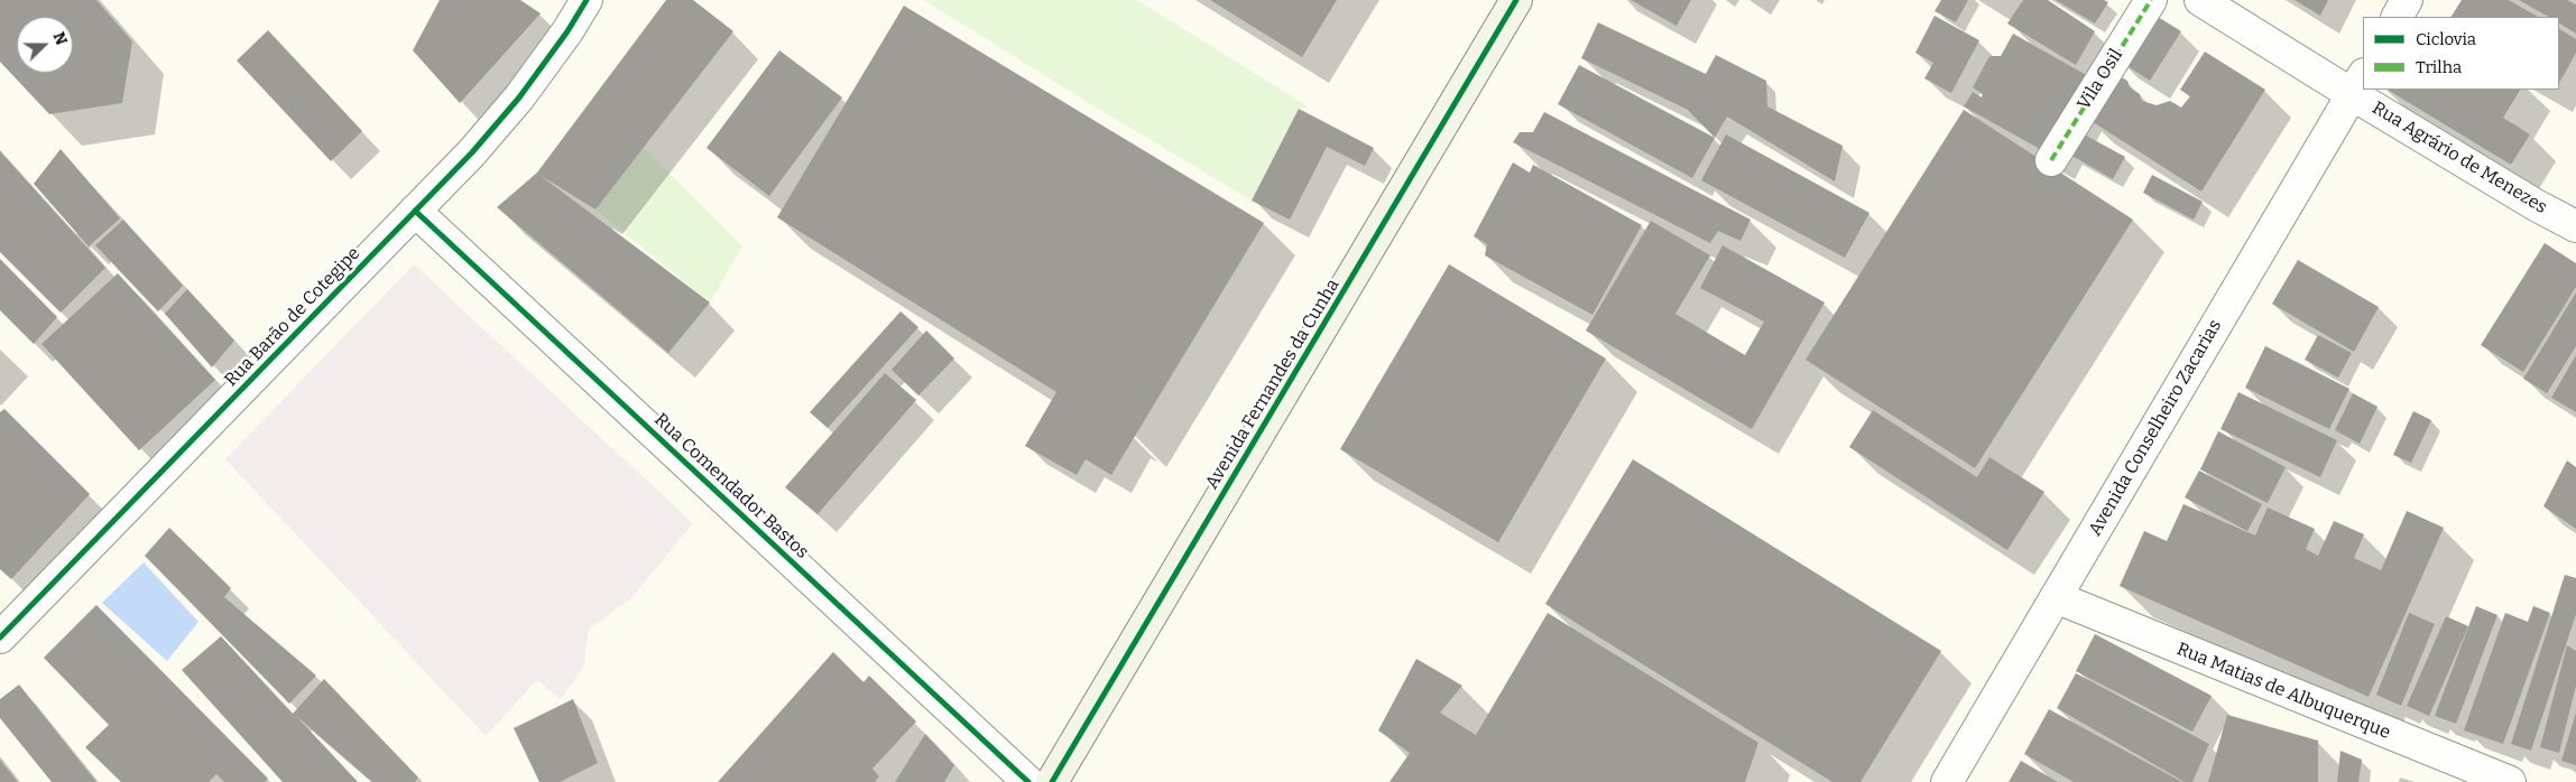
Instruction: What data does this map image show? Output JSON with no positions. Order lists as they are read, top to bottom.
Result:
{
  "streets": {
    "main road": ["Avenida Fernandes da Cunha"],
    "street": [
      "Vila Osil",
      "Rua Agrário de Menezes",
      "Rua Barão de Cotegipe",
      "Avenida Conselheiro Zacarias",
      "Rua Comendador Bastos",
      "Rua Matias de Albuquerque"
    ]
  },
  "crossings": [
    ["Rua Agrário de Menezes", "Avenida Conselheiro Zacarias"],
    ["Rua Barão de Cotegipe", "Rua Comendador Bastos"],
    ["Avenida Conselheiro Zacarias", "Rua Matias de Albuquerque"]
  ],
  "legend": ["Ciclovia", "Trilha"],
  "north": "right"
}
